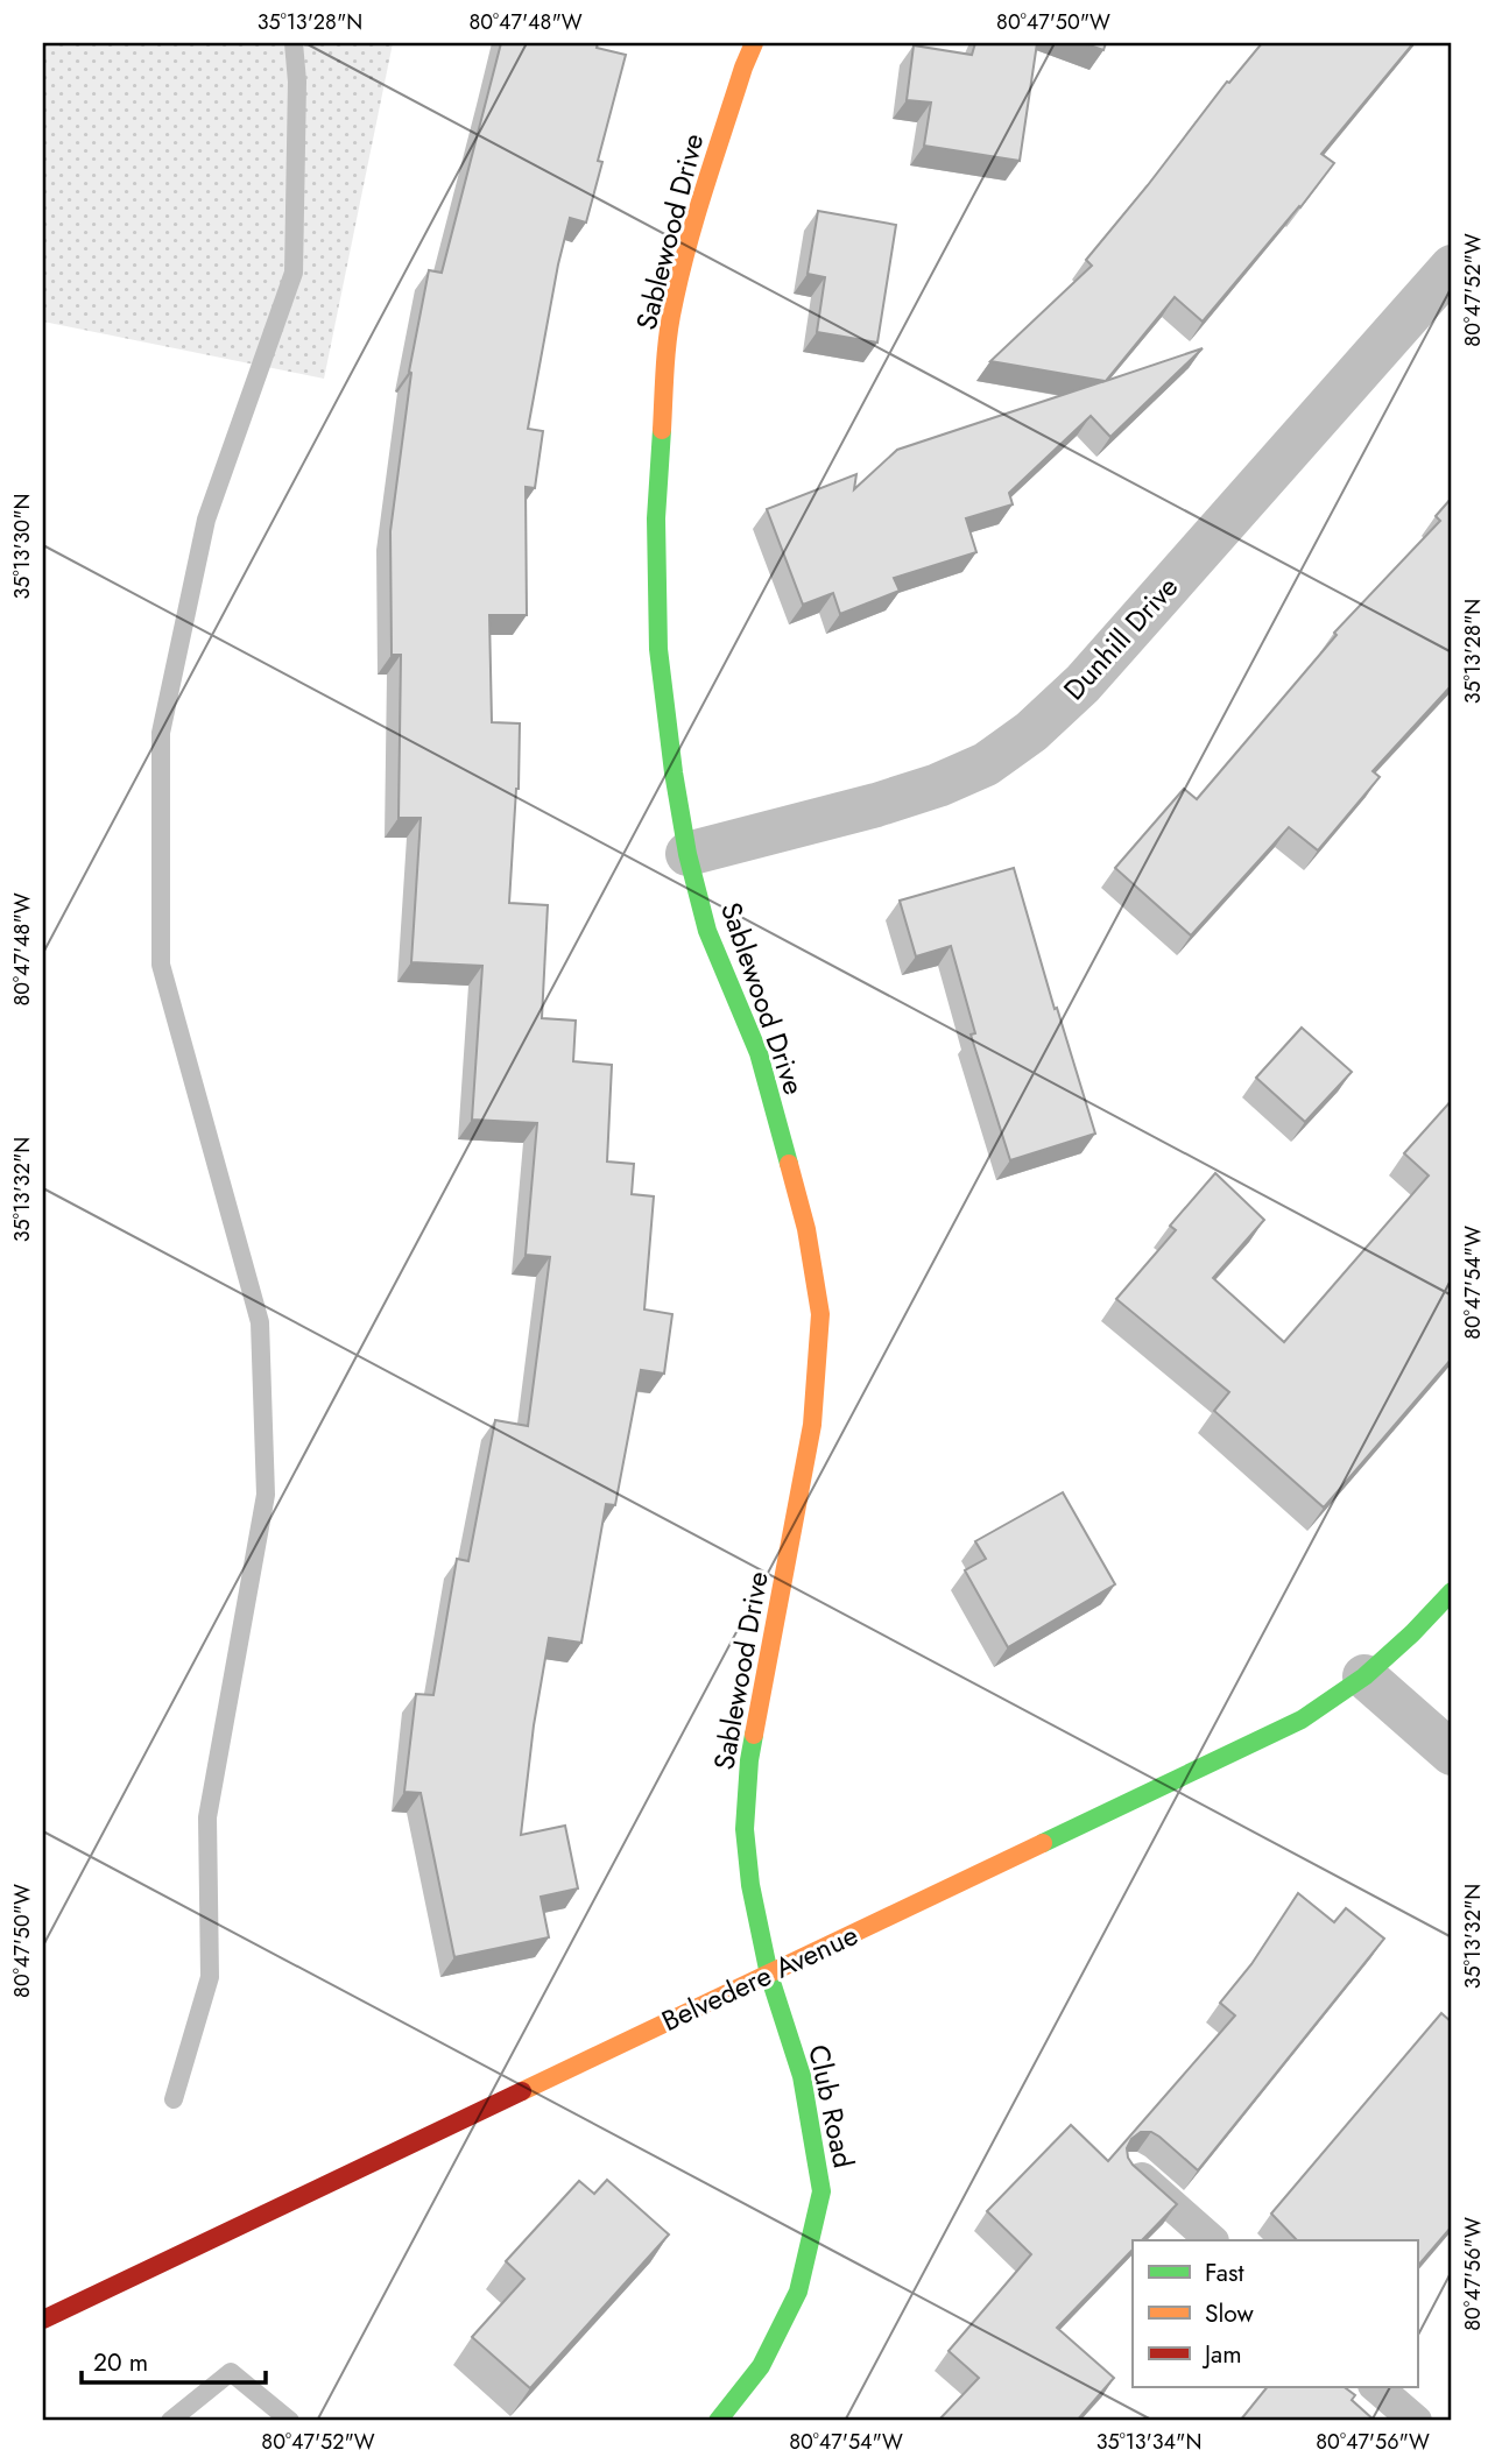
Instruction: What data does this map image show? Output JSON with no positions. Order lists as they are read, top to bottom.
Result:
{
  "streets": {
    "street": [
      "Sablewood Drive",
      "Dunhill Drive",
      "Belvedere Avenue",
      "Club Road"
    ]
  },
  "crossings": [
    ["Sablewood Drive", "Dunhill Drive"],
    ["Sablewood Drive", "Belvedere Avenue"],
    ["Sablewood Drive", "Club Road"],
    ["Belvedere Avenue", "Club Road"]
  ],
  "legend": ["Fast", "Slow", "Jam"],
  "scale_bar": "20 m",
  "coordinates": [
    "35°13'28\"N",
    "80°47'48\"W",
    "80°47'50\"W",
    "80°47'52\"W",
    "35°13'30\"N",
    "35°13'32\"N",
    "80°47'54\"W",
    "80°47'56\"W",
    "35°13'34\"N"
  ]
}
